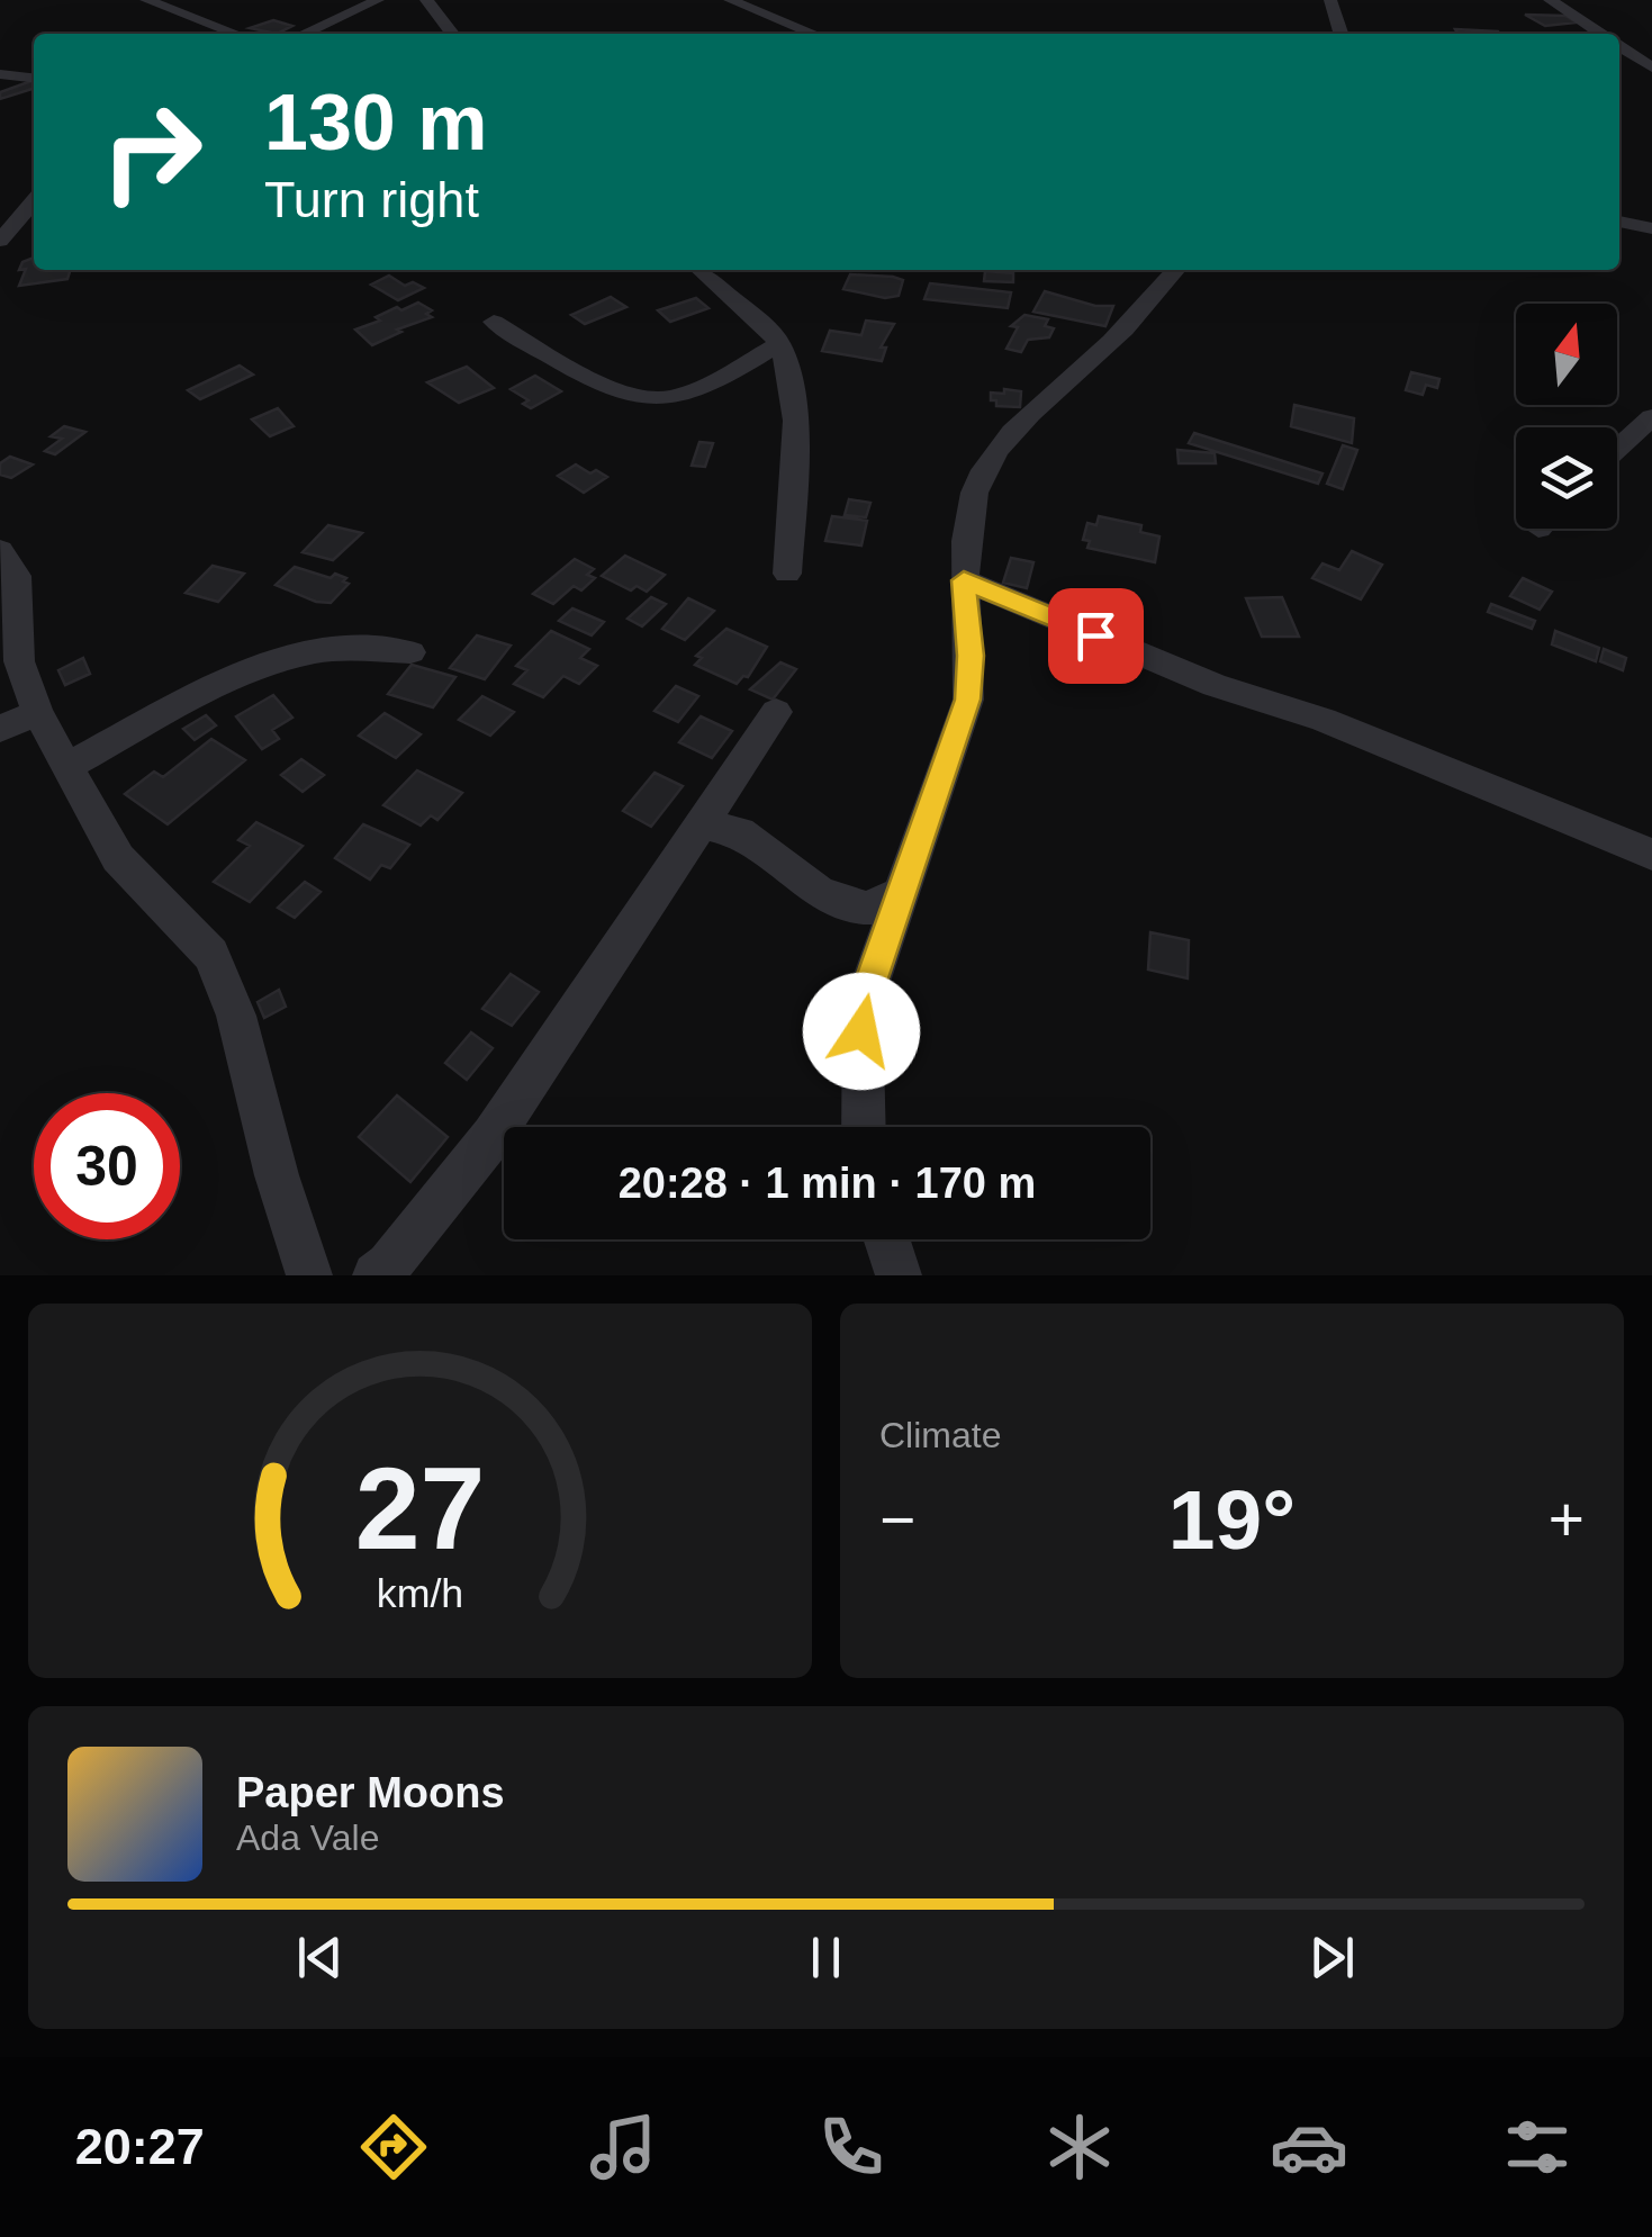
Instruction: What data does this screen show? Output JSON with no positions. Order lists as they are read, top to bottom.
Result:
{
  "north": "top",
  "page": {
    "turn": ["130 m", "Turn right"],
    "limit": "30",
    "trip": "20:28 · 1 min · 170 m",
    "tile": "Climate",
    "heat": ["−", "19°", "+"],
    "song": ["Paper Moons", "Ada Vale"],
    "tabs": "20:27",
    "gauge": ["27", "km/h"]
  }
}
